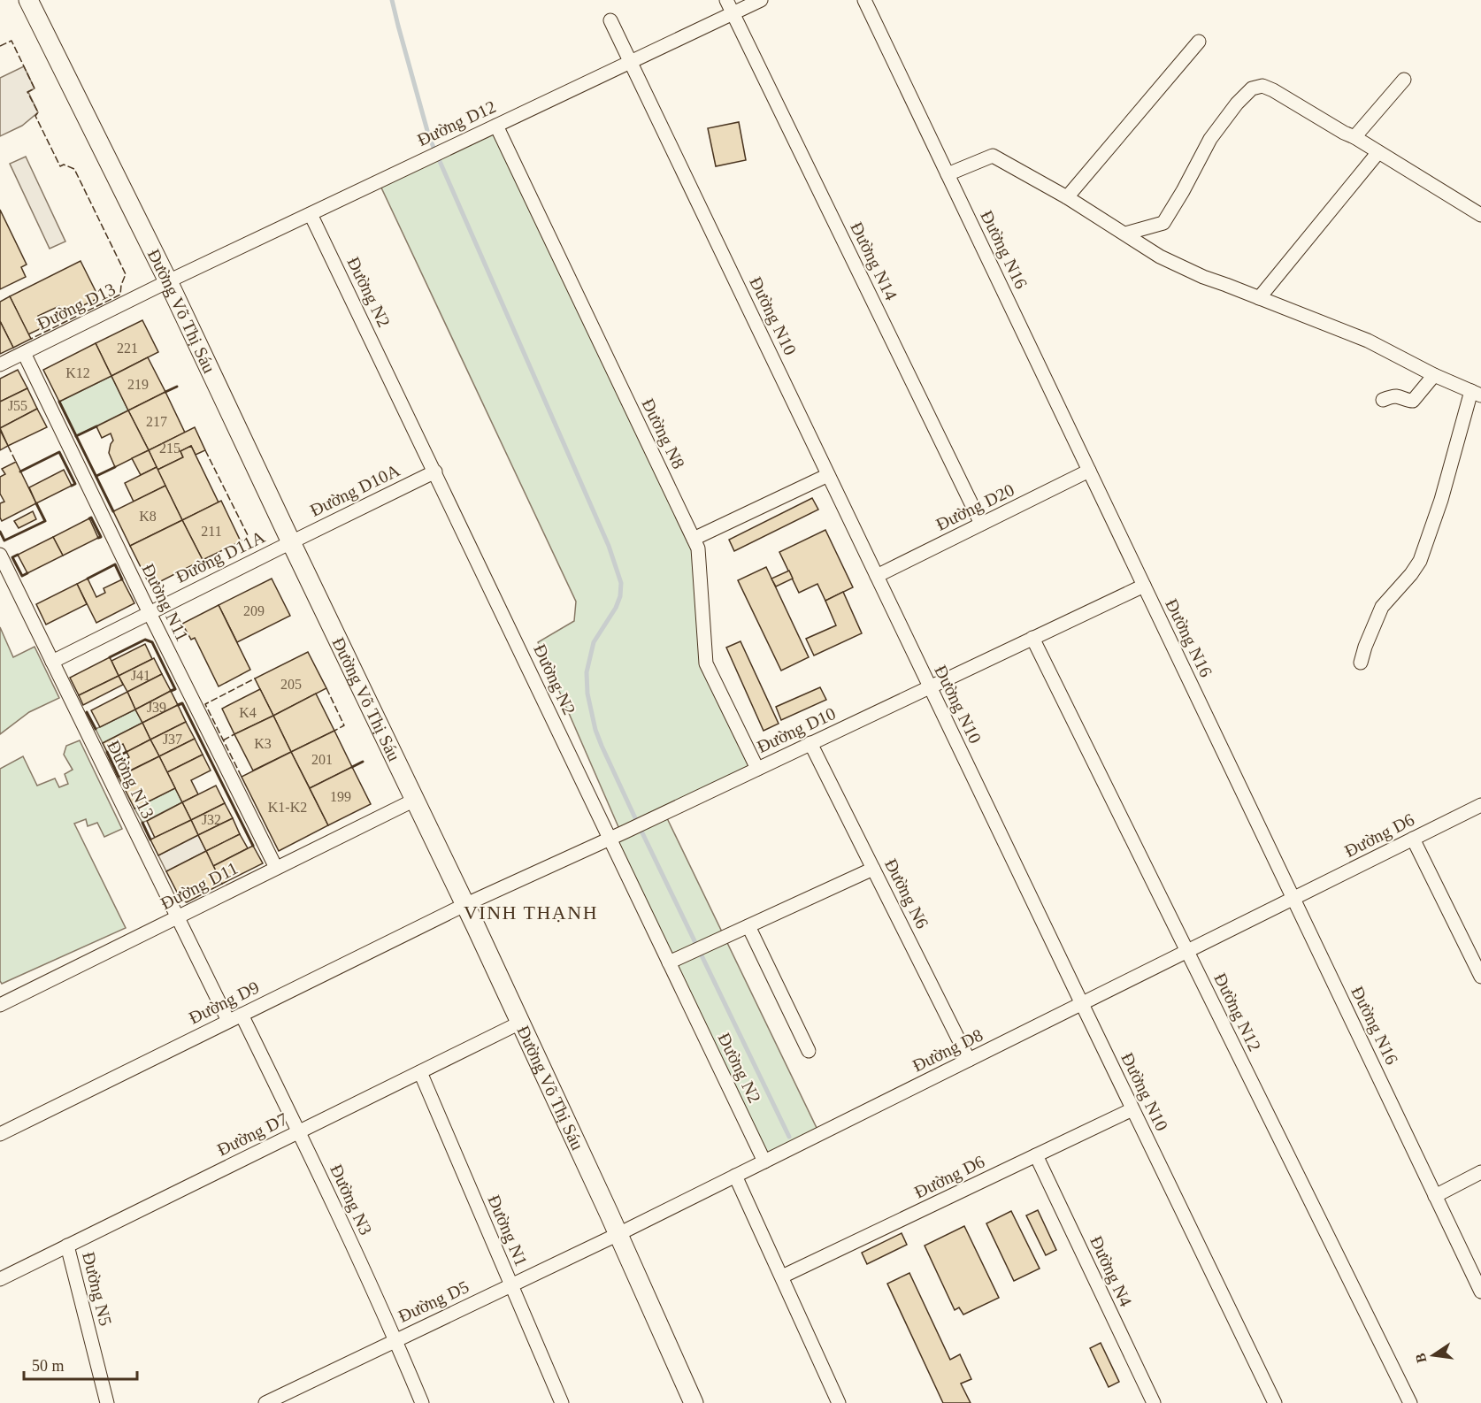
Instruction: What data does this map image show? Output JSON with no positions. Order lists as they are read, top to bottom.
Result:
{
  "streets": {
    "main road": ["Đường Võ Thị Sáu"],
    "street": [
      "Đường D12",
      "Đường N16",
      "Đường N14",
      "Đường N2",
      "Đường D13",
      "Đường N10",
      "Đường N8",
      "Đường D10A",
      "Đường D20",
      "Đường D11A",
      "Đường N11",
      "Đường D10",
      "Đường N13",
      "Đường D6",
      "Đường D11",
      "Đường N6",
      "Đường D9",
      "Đường N12",
      "Đường D8",
      "Đường D7",
      "Đường N3",
      "Đường N1",
      "Đường N4",
      "Đường N5",
      "Đường D5"
    ]
  },
  "crossings": [
    ["Đường D12", "Đường N14"],
    ["Đường D12", "Đường N2"],
    ["Đường D12", "Đường D13"],
    ["Đường D12", "Đường Võ Thị Sáu"],
    ["Đường D12", "Đường N10"],
    ["Đường D12", "Đường N8"],
    ["Đường N16", "Đường D20"],
    ["Đường N16", "Đường D10"],
    ["Đường N16", "Đường D6"],
    ["Đường N16", "Đường D8"],
    ["Đường N14", "Đường D20"],
    ["Đường N2", "Đường D10A"],
    ["Đường N2", "Đường D10"],
    ["Đường N2", "Đường D8"],
    ["Đường D13", "Đường Võ Thị Sáu"],
    ["Đường D13", "Đường N11"],
    ["Đường Võ Thị Sáu", "Đường D10A"],
    ["Đường Võ Thị Sáu", "Đường D11A"],
    ["Đường Võ Thị Sáu", "Đường D10"],
    ["Đường Võ Thị Sáu", "Đường D11"],
    ["Đường Võ Thị Sáu", "Đường D9"],
    ["Đường Võ Thị Sáu", "Đường D8"],
    ["Đường Võ Thị Sáu", "Đường D7"],
    ["Đường Võ Thị Sáu", "Đường D5"],
    ["Đường N10", "Đường D20"],
    ["Đường N10", "Đường D10"],
    ["Đường N10", "Đường D6"],
    ["Đường N10", "Đường D8"],
    ["Đường N8", "Đường D10"],
    ["Đường D10A", "Đường D11A"],
    ["Đường D11A", "Đường N11"],
    ["Đường D11A", "Đường N13"],
    ["Đường N11", "Đường D11"],
    ["Đường D10", "Đường N6"],
    ["Đường D10", "Đường D9"],
    ["Đường D10", "Đường N12"],
    ["Đường N13", "Đường D11"],
    ["Đường N13", "Đường D9"],
    ["Đường D6", "Đường D8"],
    ["Đường D6", "Đường N4"],
    ["Đường N6", "Đường D8"],
    ["Đường D9", "Đường N3"],
    ["Đường N12", "Đường D8"],
    ["Đường D8", "Đường D5"],
    ["Đường D7", "Đường N3"],
    ["Đường D7", "Đường N1"],
    ["Đường D7", "Đường N5"],
    ["Đường N3", "Đường D5"],
    ["Đường N1", "Đường D5"]
  ],
  "districts": ["VINH THẠNH"],
  "house_numbers": [
    "221",
    "K12",
    "219",
    "J55",
    "217",
    "215",
    "K8",
    "211",
    "209",
    "J41",
    "205",
    "J39",
    "K4",
    "J37",
    "K3",
    "201",
    "199",
    "K1-K2",
    "J32"
  ],
  "scale_bar": "50 m",
  "north": "left"
}
